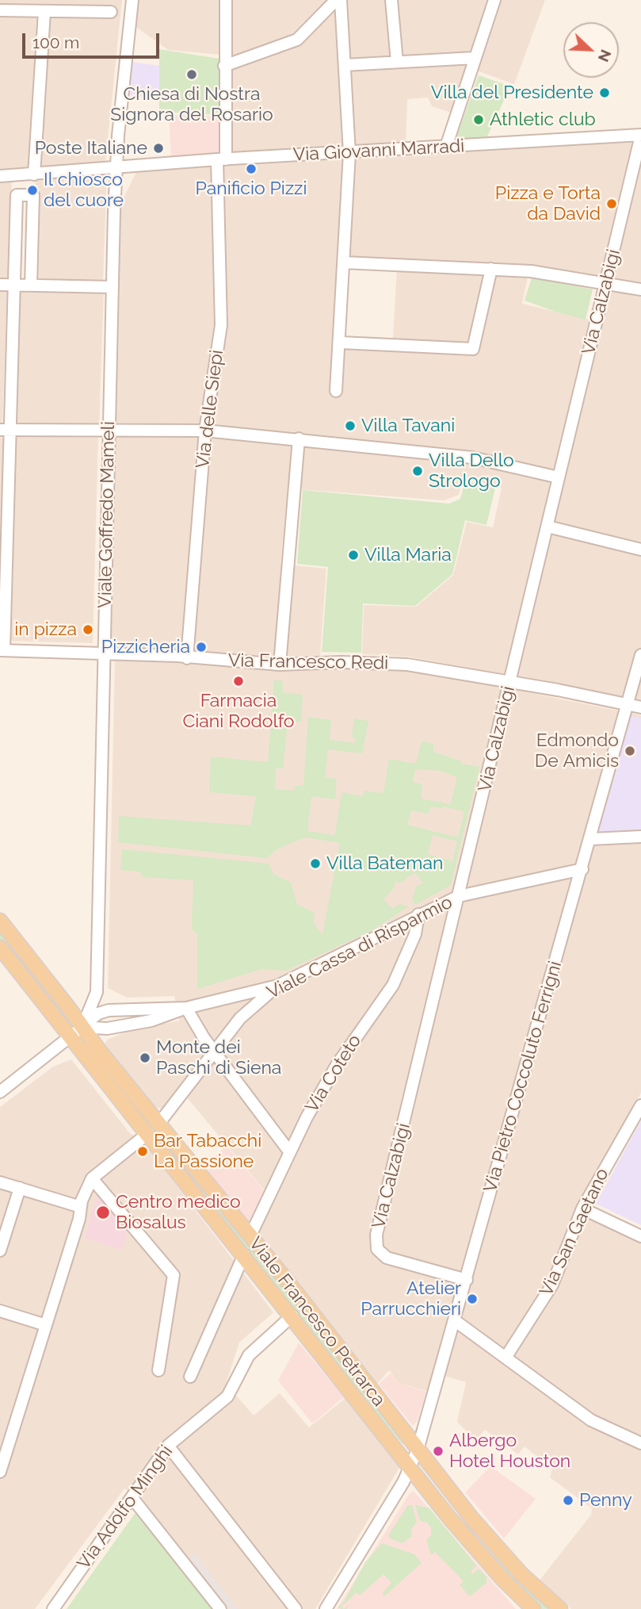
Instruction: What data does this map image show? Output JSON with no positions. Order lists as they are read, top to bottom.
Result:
{
  "streets": {
    "main road": ["Viale Francesco Petrarca"],
    "street": [
      "Via Giovanni Marradi",
      "Via Calzabigi",
      "Via delle Siepi",
      "Viale Goffredo Mameli",
      "Via Francesco Redi",
      "Viale Cassa di Risparmio",
      "Via Coteto",
      "Via Pietro Coccoluto Ferrigni",
      "Via San Gaetano",
      "Via Adolfo Minghi"
    ]
  },
  "crossings": [
    ["Via Giovanni Marradi", "Via Calzabigi"],
    ["Via Giovanni Marradi", "Via delle Siepi"],
    ["Via Giovanni Marradi", "Viale Goffredo Mameli"],
    ["Via Calzabigi", "Via Francesco Redi"],
    ["Via Calzabigi", "Viale Cassa di Risparmio"],
    ["Via Calzabigi", "Via Pietro Coccoluto Ferrigni"],
    ["Via delle Siepi", "Via Francesco Redi"],
    ["Viale Goffredo Mameli", "Via Francesco Redi"],
    ["Viale Goffredo Mameli", "Viale Francesco Petrarca"],
    ["Via Francesco Redi", "Via Pietro Coccoluto Ferrigni"],
    ["Viale Cassa di Risparmio", "Via Coteto"],
    ["Viale Cassa di Risparmio", "Via Pietro Coccoluto Ferrigni"],
    ["Viale Cassa di Risparmio", "Viale Francesco Petrarca"],
    ["Via Coteto", "Viale Francesco Petrarca"],
    ["Via Pietro Coccoluto Ferrigni", "Viale Francesco Petrarca"],
    ["Viale Francesco Petrarca", "Via Adolfo Minghi"]
  ],
  "places": [
    "Chiesa di Nostra Signora del Rosario",
    "Villa del Presidente",
    "Athletic club",
    "Poste Italiane",
    "Panificio Pizzi",
    "Il chiosco del cuore",
    "Pizza e Torta da David",
    "Villa Tavani",
    "Villa Dello Strologo",
    "Villa Maria",
    "in pizza",
    "Pizzicheria",
    "Farmacia Ciani Rodolfo",
    "Edmondo De Amicis",
    "Villa Bateman",
    "Monte dei Paschi di Siena",
    "Bar Tabacchi La Passione",
    "Centro medico Biosalus",
    "Atelier Parrucchieri",
    "Albergo Hotel Houston",
    "Penny"
  ],
  "scale_bar": "100 m",
  "north": "bottom right"
}
